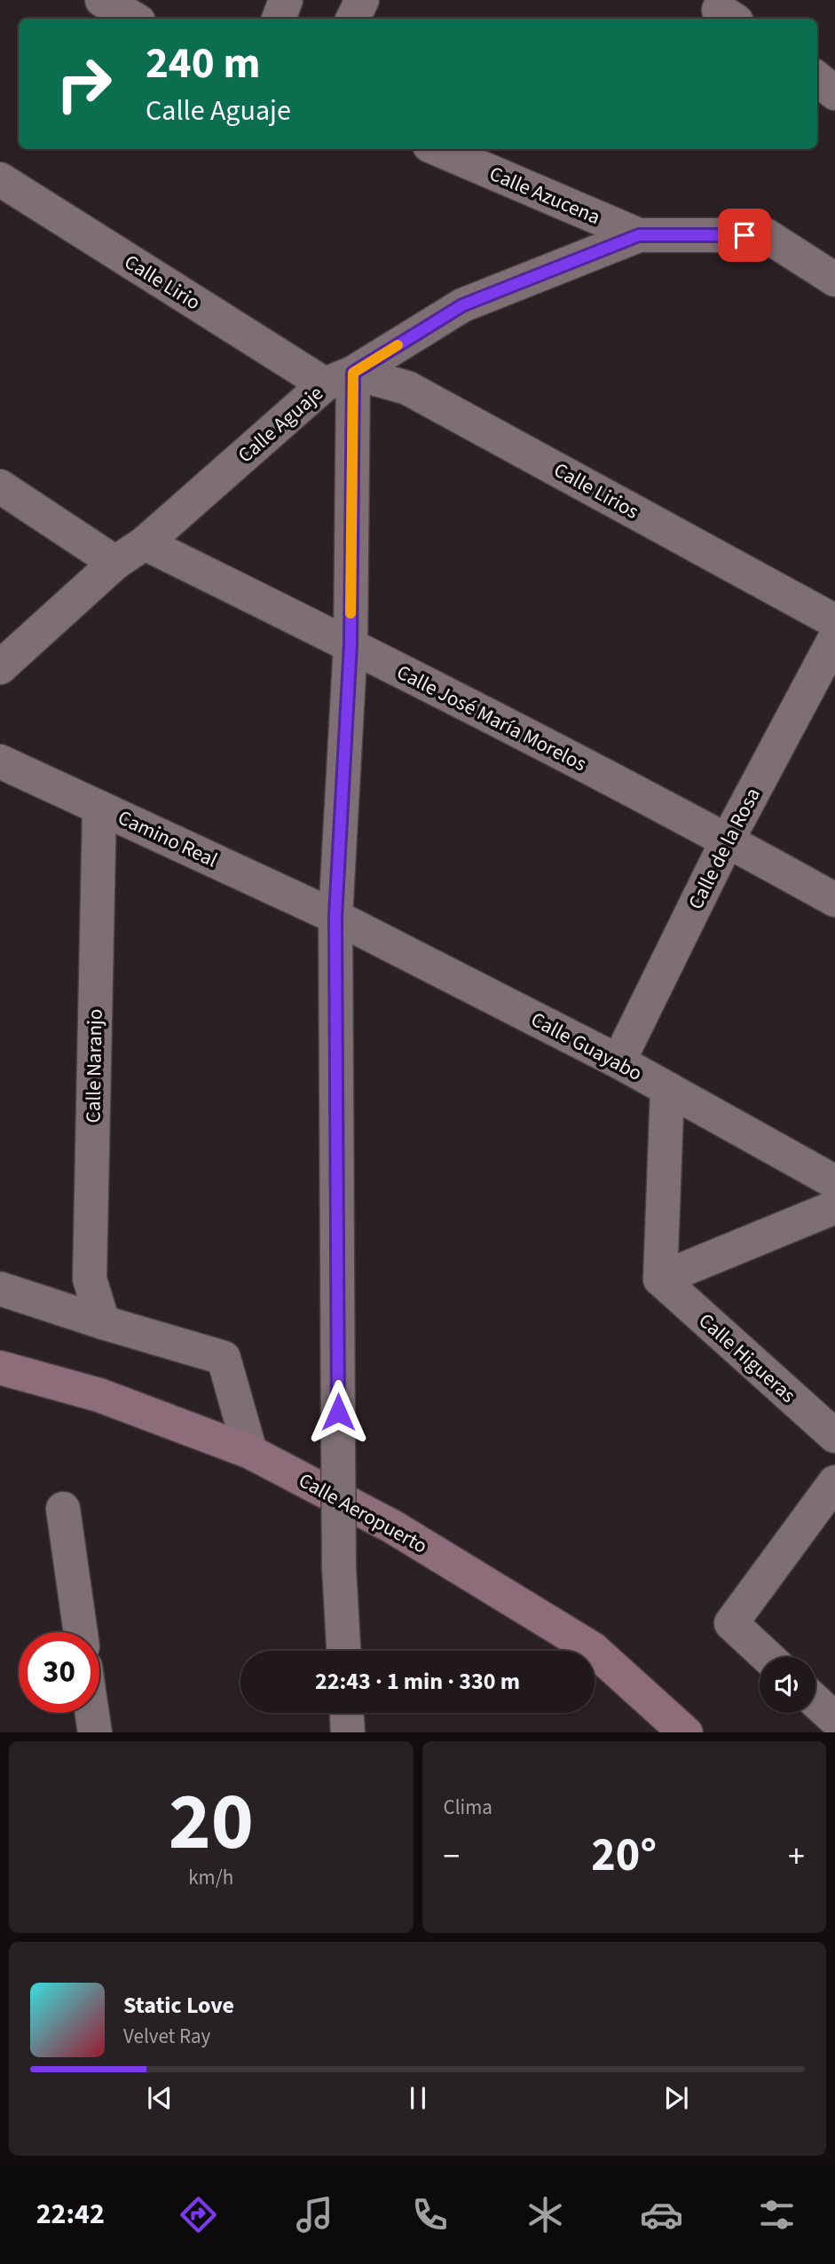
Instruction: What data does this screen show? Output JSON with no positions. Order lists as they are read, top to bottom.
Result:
{
  "streets": {
    "main road": ["Calle Aeropuerto"],
    "street": [
      "Calle Azucena",
      "Calle Lirio",
      "Calle Aguaje",
      "Calle Lirios",
      "Calle José María Morelos",
      "Camino Real",
      "Calle de la Rosa",
      "Calle Guayabo",
      "Calle Naranjo",
      "Calle Higueras"
    ]
  },
  "crossings": [
    ["Calle Azucena", "Calle Aguaje"],
    ["Calle Lirio", "Calle Aguaje"],
    ["Calle Lirio", "Calle Lirios"],
    ["Calle Aguaje", "Calle Lirios"],
    ["Calle Aguaje", "Calle José María Morelos"],
    ["Calle José María Morelos", "Calle de la Rosa"],
    ["Camino Real", "Calle Guayabo"],
    ["Camino Real", "Calle Naranjo"],
    ["Calle de la Rosa", "Calle Guayabo"]
  ],
  "page": {
    "turn": ["240 m", "Calle Aguaje"],
    "limit": "30",
    "trip": "22:43 · 1 min · 330 m",
    "tile": [
      ["20", "km/h"],
      "Clima"
    ],
    "heat": ["−", "20°", "+"],
    "song": ["Static Love", "Velvet Ray"],
    "tabs": "22:42"
  }
}
